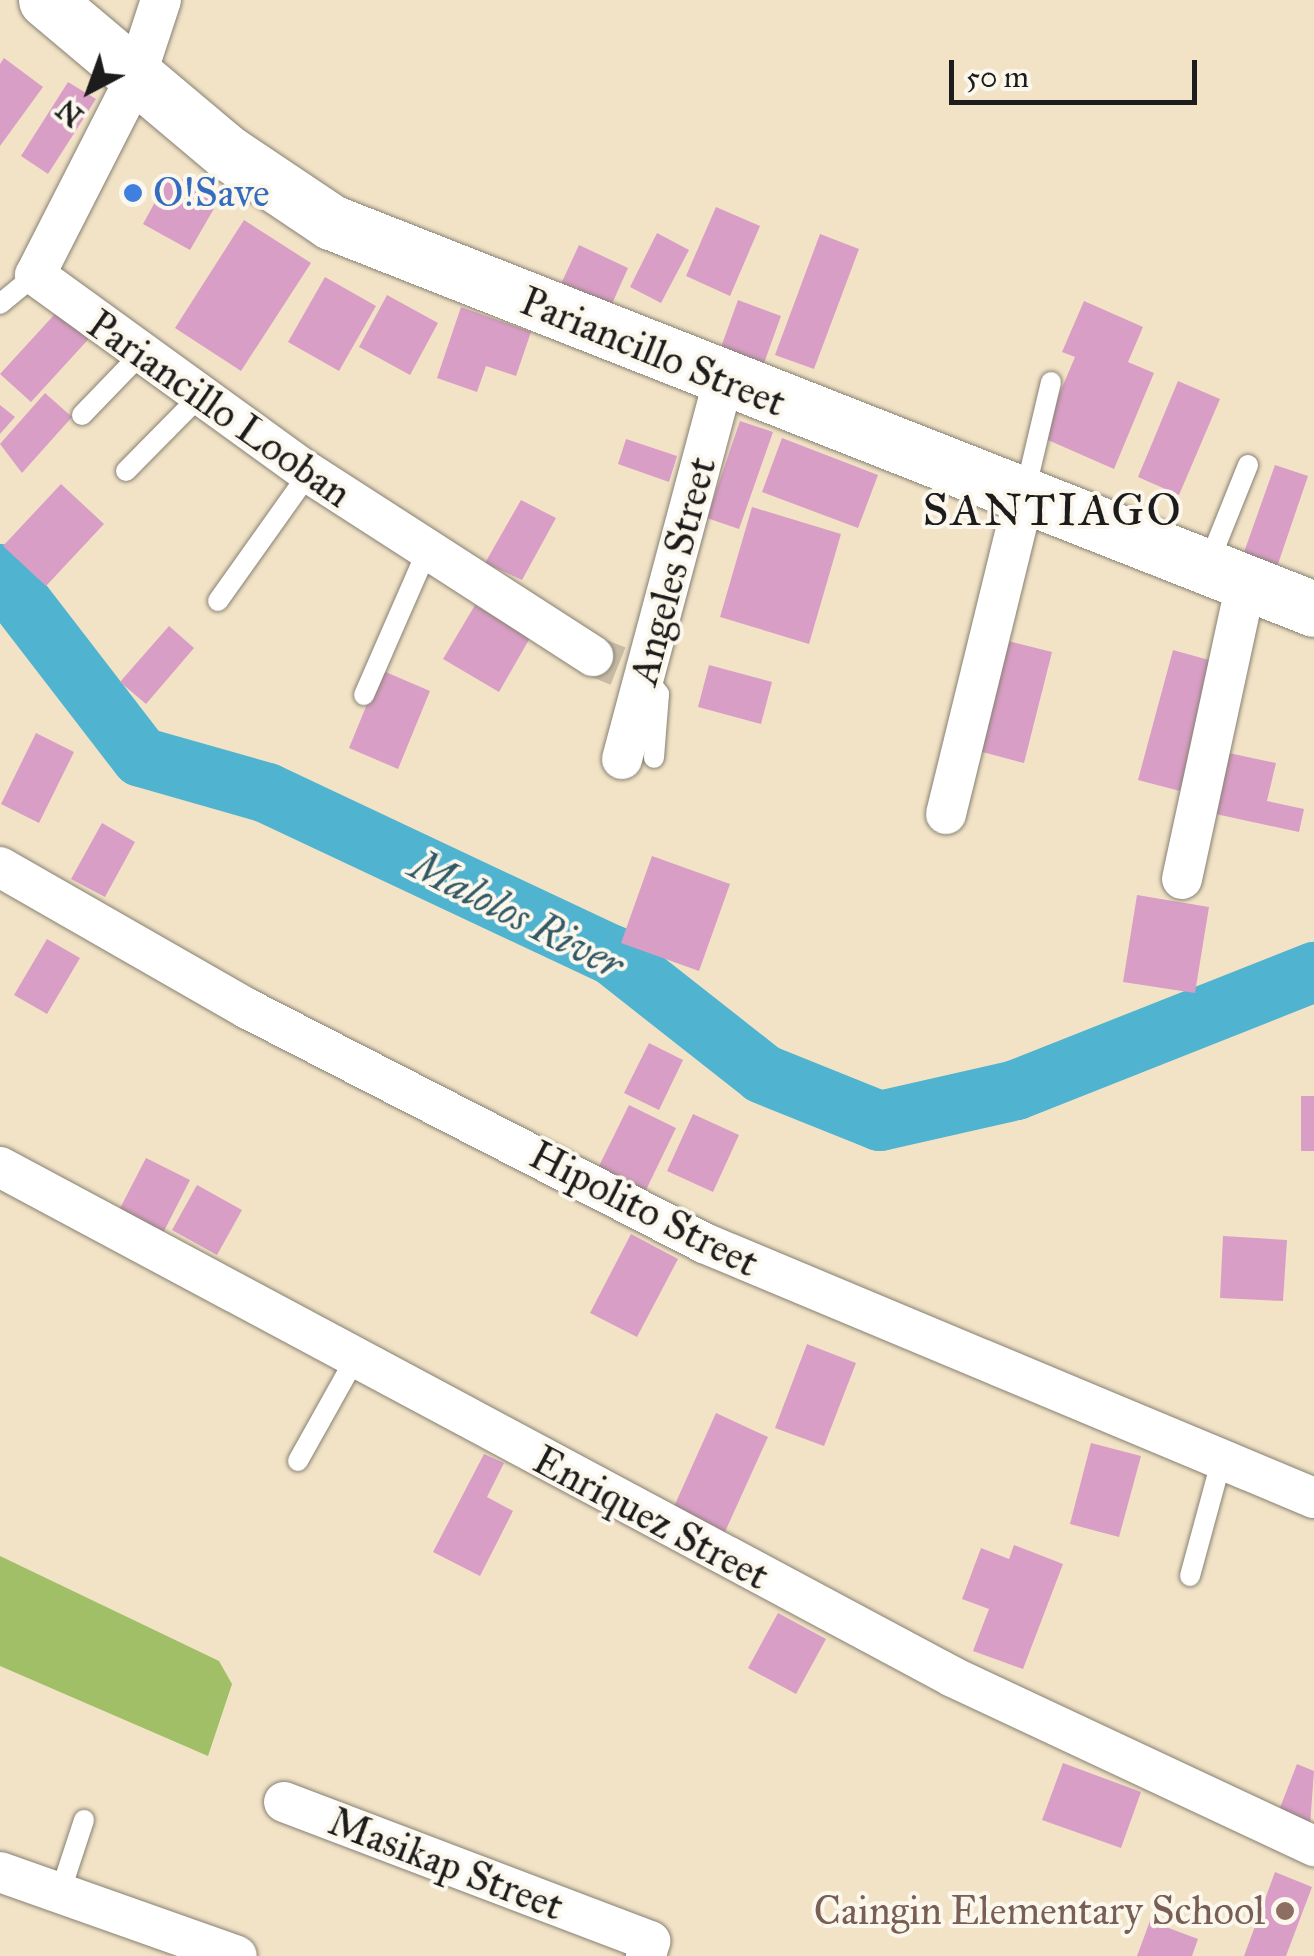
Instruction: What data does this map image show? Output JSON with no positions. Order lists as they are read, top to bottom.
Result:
{
  "streets": {
    "main road": ["Pariancillo Street"],
    "street": [
      "Pariancillo Looban",
      "Angeles Street",
      "Hipolito Street",
      "Enriquez Street",
      "Masikap Street"
    ]
  },
  "crossings": [
    ["Pariancillo Street", "Angeles Street"],
    ["Pariancillo Looban", "Angeles Street"]
  ],
  "districts": ["SANTIAGO"],
  "water": ["Malolos River"],
  "places": ["O!Save", "Caingin Elementary School"],
  "scale_bar": "50 m",
  "north": "bottom left"
}
